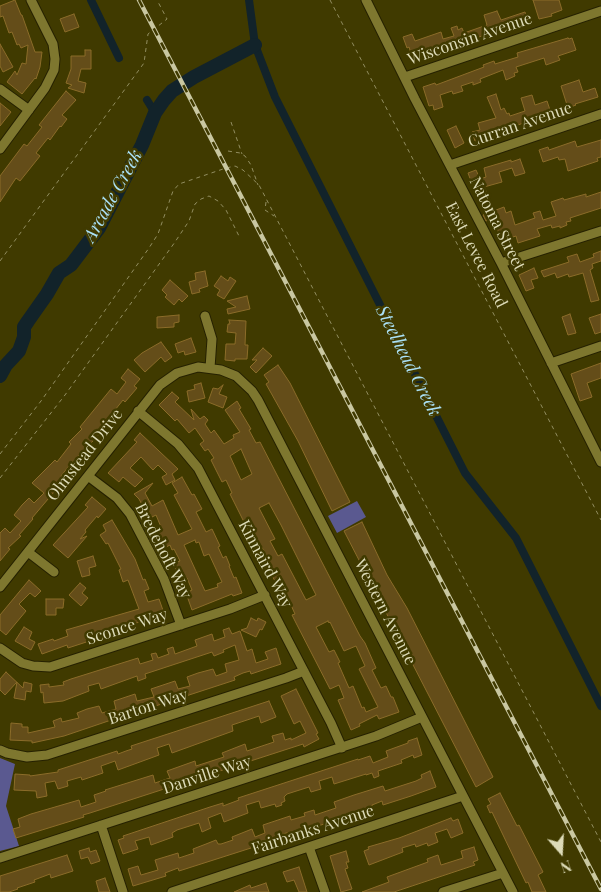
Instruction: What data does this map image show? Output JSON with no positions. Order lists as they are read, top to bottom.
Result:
{
  "streets": {
    "street": [
      "Wisconsin Avenue",
      "Curran Avenue",
      "Natoma Street",
      "Olmstead Drive",
      "Bredehoft Way",
      "Kinnaird Way",
      "Western Avenue",
      "Sconce Way",
      "Barton Way",
      "Danville Way",
      "Fairbanks Avenue"
    ],
    "path": ["East Levee Road"]
  },
  "crossings": [
    ["Wisconsin Avenue", "Natoma Street"],
    ["Curran Avenue", "Natoma Street"],
    ["Olmstead Drive", "Bredehoft Way"],
    ["Olmstead Drive", "Kinnaird Way"],
    ["Olmstead Drive", "Western Avenue"],
    ["Bredehoft Way", "Sconce Way"],
    ["Kinnaird Way", "Sconce Way"],
    ["Kinnaird Way", "Barton Way"],
    ["Kinnaird Way", "Danville Way"],
    ["Western Avenue", "Danville Way"],
    ["Western Avenue", "Fairbanks Avenue"]
  ],
  "water": ["Arcade Creek", "Steelhead Creek"],
  "north": "bottom"
}
